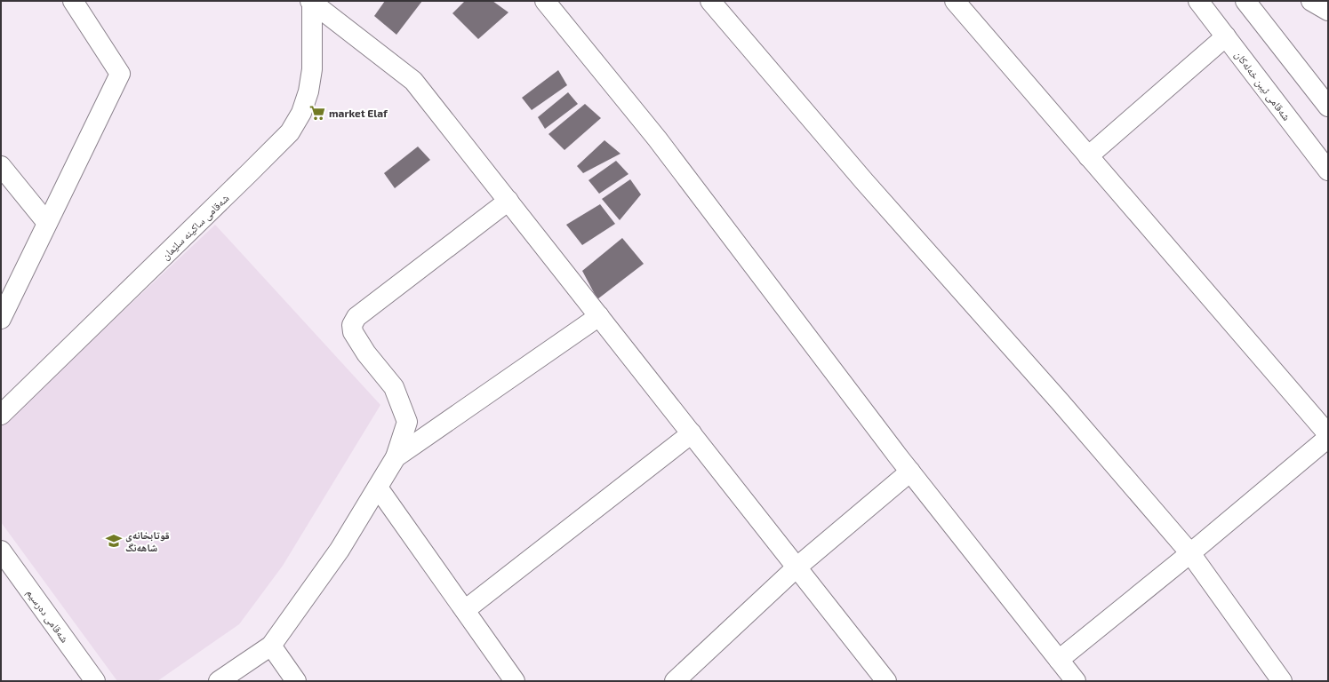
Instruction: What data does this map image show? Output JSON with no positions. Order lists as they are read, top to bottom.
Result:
{
  "streets": {
    "street": ["شەقامی ئیبن خەلەکان", "شەقامی ساکینە سلێمان", "شەقامی دەرسیم"]
  },
  "places": {
    "supermarket": ["market Elaf"],
    "school or university": ["قوتابخانەى شاهەنگ"]
  }
}
